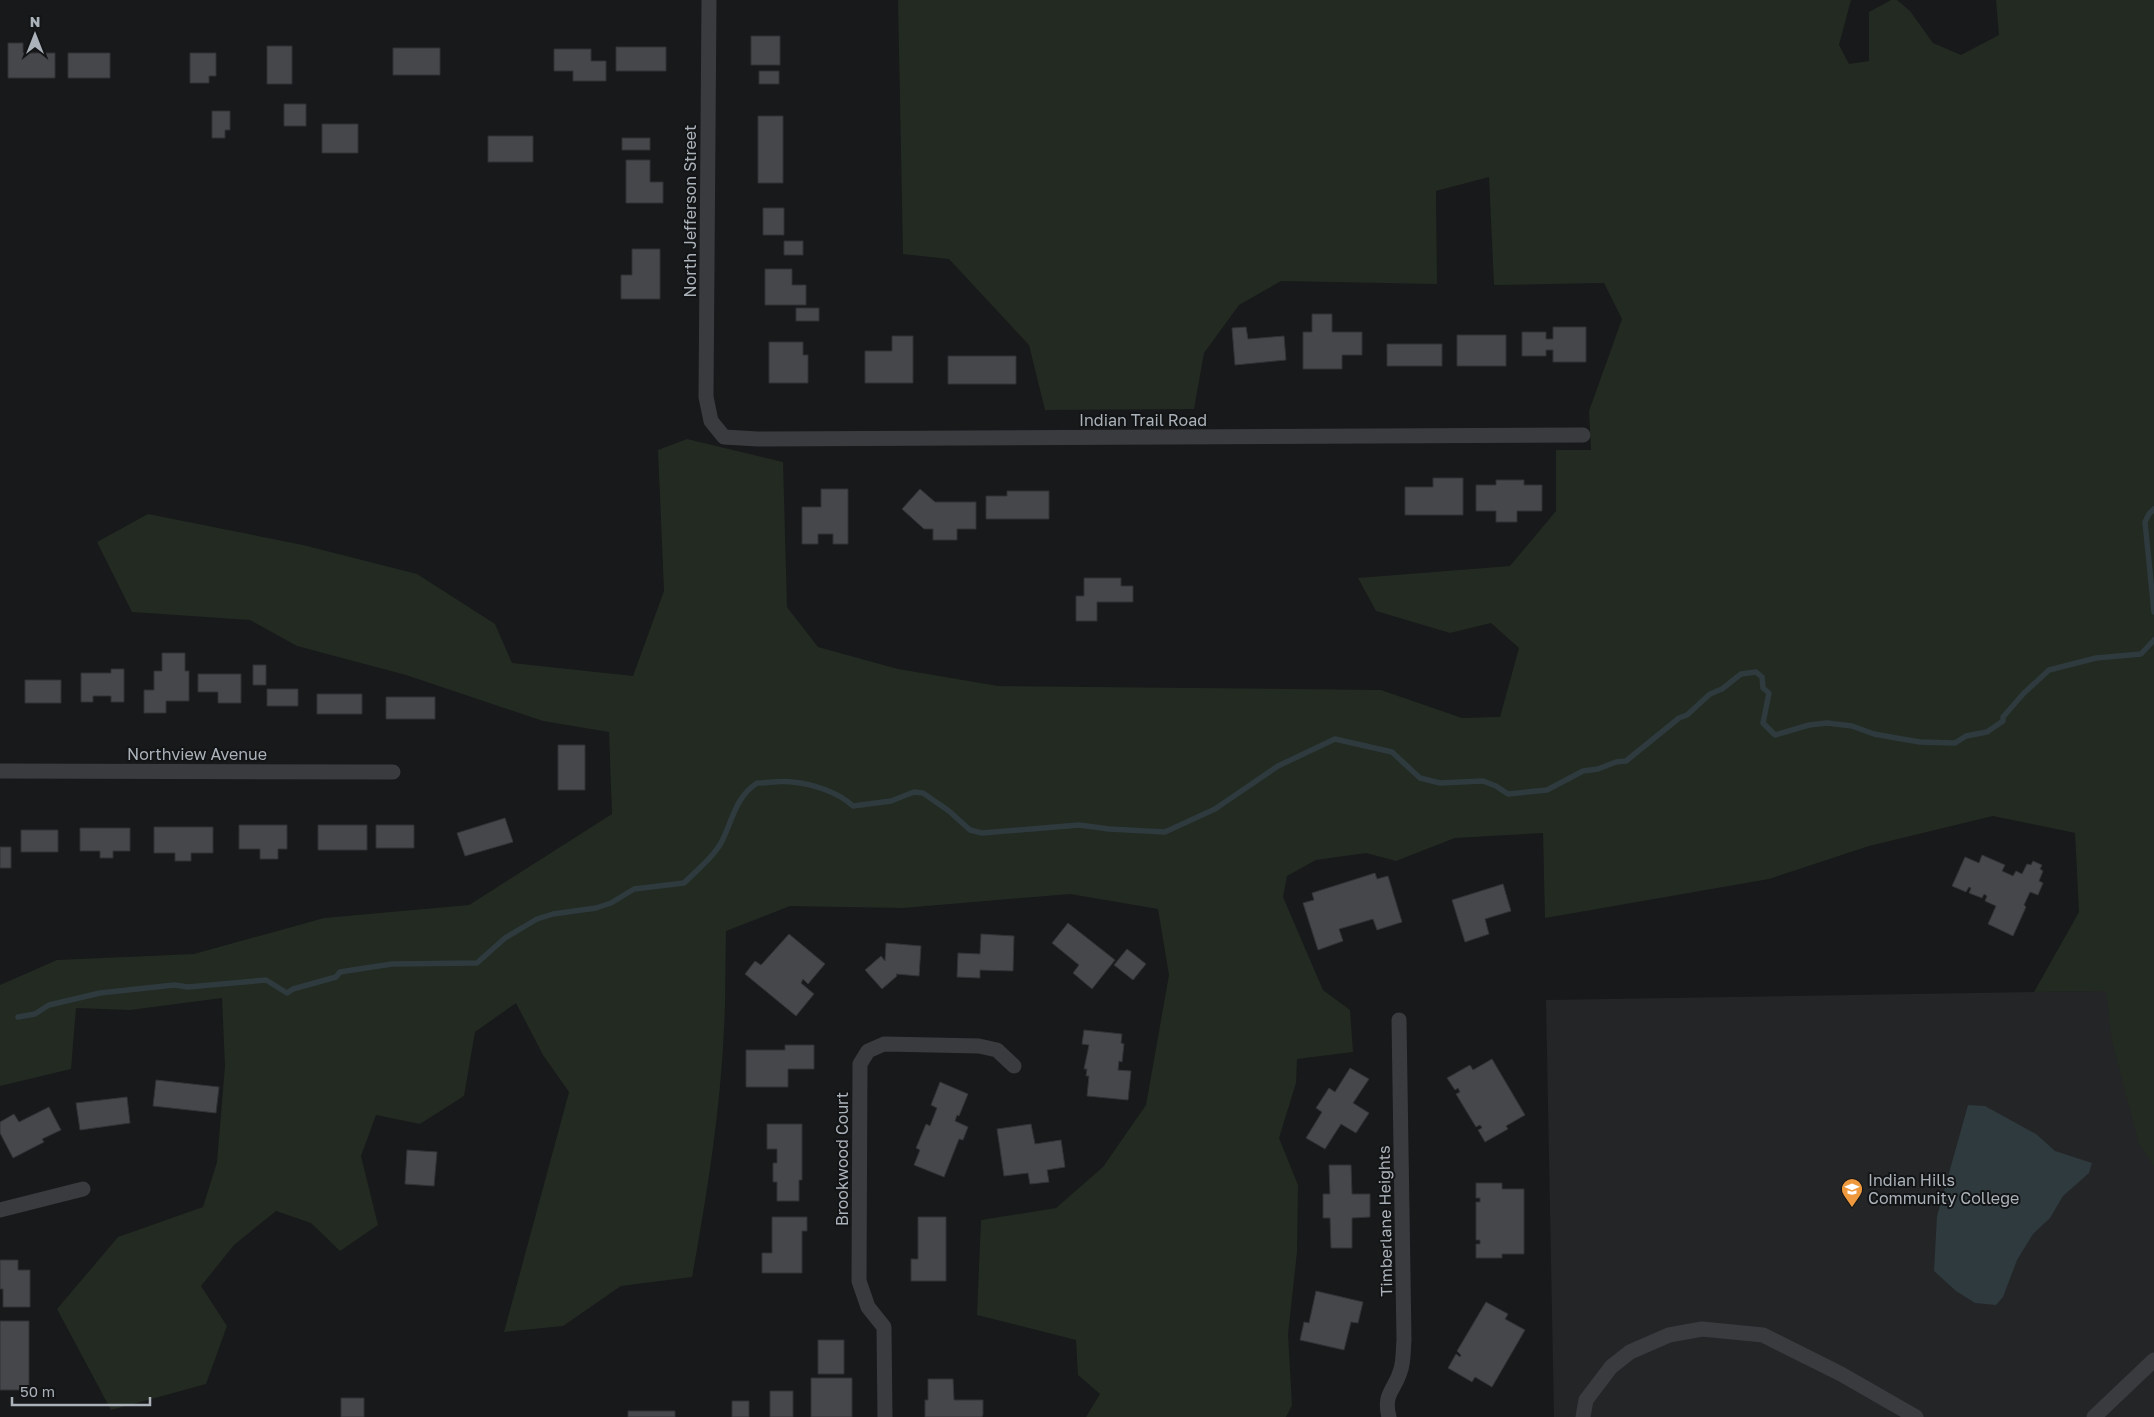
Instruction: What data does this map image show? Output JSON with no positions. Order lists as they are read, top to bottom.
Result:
{
  "streets": {
    "street": [
      "North Jefferson Street",
      "Indian Trail Road",
      "Northview Avenue",
      "Brookwood Court",
      "Timberlane Heights"
    ]
  },
  "crossings": [
    ["North Jefferson Street", "Indian Trail Road"]
  ],
  "places": {
    "school or university": ["Indian Hills Community College"]
  },
  "scale_bar": "50 m",
  "north": "top"
}
